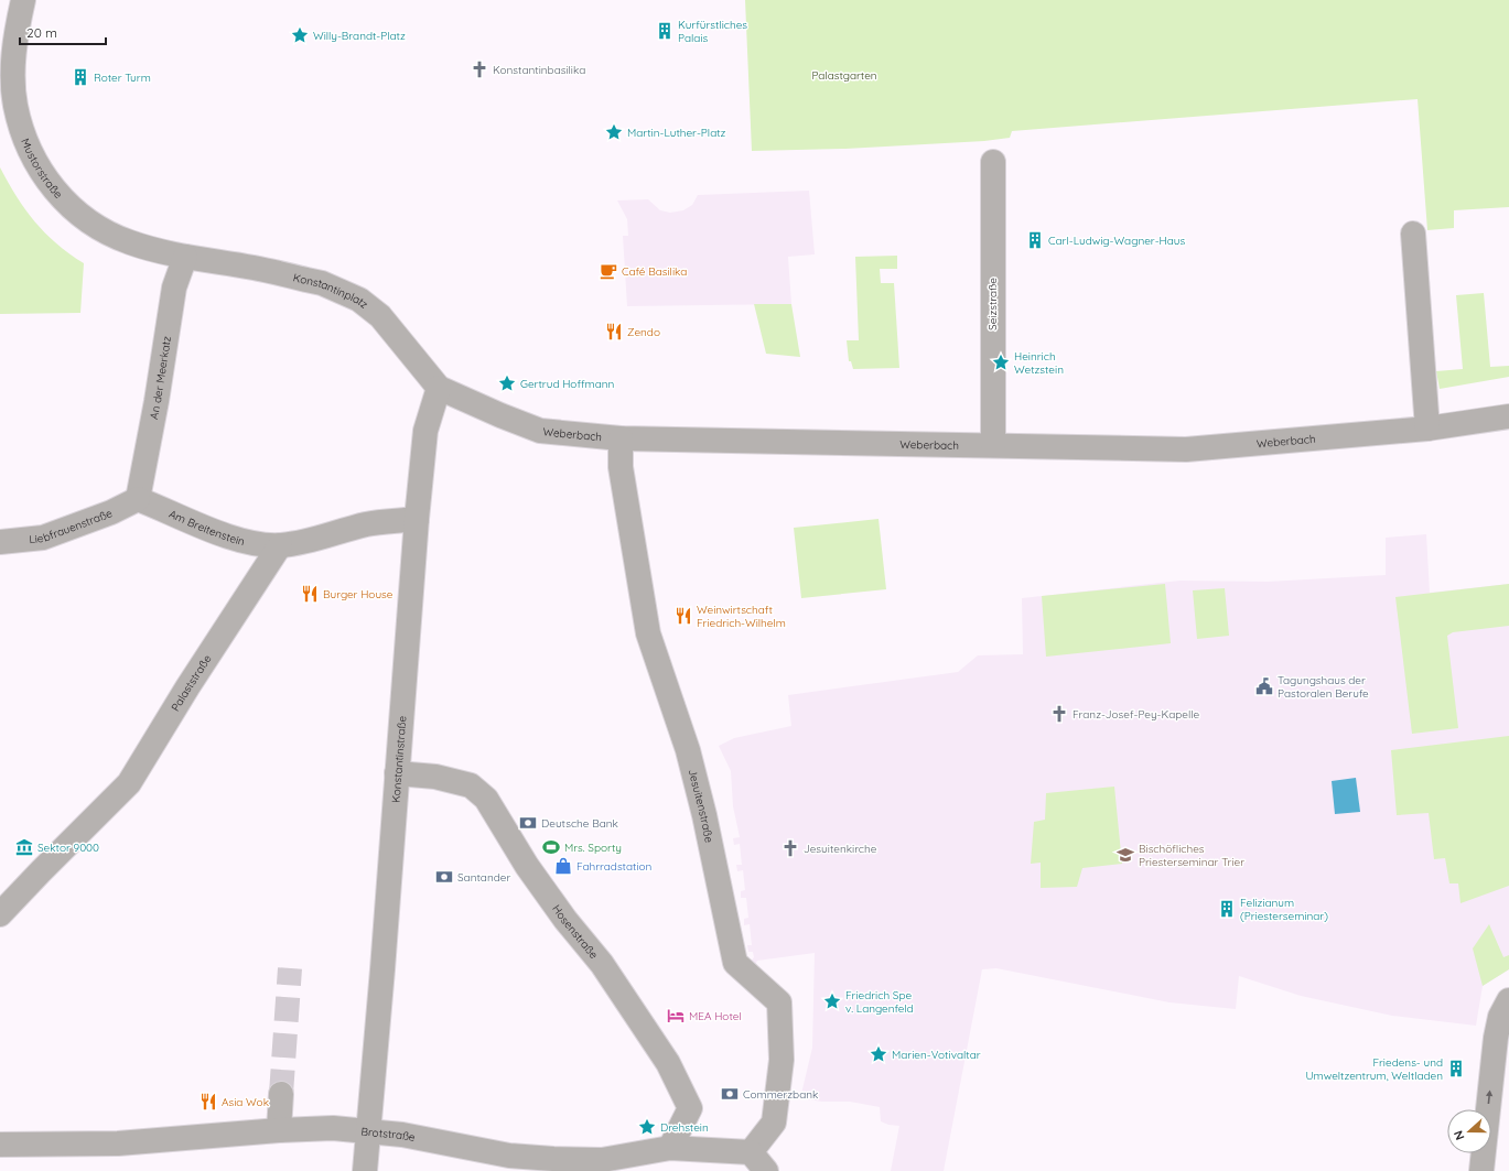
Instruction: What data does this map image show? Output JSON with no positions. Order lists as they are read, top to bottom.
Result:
{
  "streets": {
    "street": [
      "Mustorstraße",
      "Konstantinplatz",
      "Seizstraße",
      "An der Meerkatz",
      "Weberbach",
      "Liebfrauenstraße",
      "Am Breitenstein",
      "Palaststraße",
      "Konstantinstraße",
      "Jesuitenstraße",
      "Hosenstraße",
      "Brotstraße"
    ]
  },
  "crossings": [
    ["Mustorstraße", "Konstantinplatz"],
    ["Mustorstraße", "An der Meerkatz"],
    ["Konstantinplatz", "An der Meerkatz"],
    ["Konstantinplatz", "Weberbach"],
    ["Konstantinplatz", "Konstantinstraße"],
    ["Seizstraße", "Weberbach"],
    ["An der Meerkatz", "Liebfrauenstraße"],
    ["An der Meerkatz", "Am Breitenstein"],
    ["Weberbach", "Konstantinstraße"],
    ["Weberbach", "Jesuitenstraße"],
    ["Liebfrauenstraße", "Am Breitenstein"],
    ["Am Breitenstein", "Palaststraße"],
    ["Konstantinstraße", "Hosenstraße"],
    ["Konstantinstraße", "Brotstraße"],
    ["Jesuitenstraße", "Brotstraße"],
    ["Hosenstraße", "Brotstraße"]
  ],
  "parks": ["Palastgarten"],
  "places": {
    "building": [
      "Kurfürstliches Palais",
      "Roter Turm",
      "Carl-Ludwig-Wagner-Haus",
      "Felizianum (Priesterseminar)",
      "Friedens- und Umweltzentrum, Weltladen"
    ],
    "place": [
      "Willy-Brandt-Platz",
      "Martin-Luther-Platz",
      "Heinrich Wetzstein",
      "Gertrud Hoffmann",
      "Friedrich Spe v. Langenfeld",
      "Marien-Votivaltar",
      "Drehstein"
    ],
    "church": ["Konstantinbasilika", "Franz-Josef-Pey-Kapelle", "Jesuitenkirche"],
    "cafe": ["Café Basilika"],
    "restaurant": [
      "Zendo",
      "Burger House",
      "Weinwirtschaft Friedrich-Wilhelm",
      "Asia Wok"
    ],
    "public building": ["Tagungshaus der Pastoralen Berufe"],
    "bank": ["Deutsche Bank", "Santander", "Commerzbank"],
    "museum": ["Sektor 9000"],
    "sports": ["Mrs. Sporty"],
    "school or university": ["Bischöfliches Priesterseminar Trier"],
    "shop": ["Fahrradstation"],
    "hotel": ["MEA Hotel"]
  },
  "scale_bar": "20 m",
  "north": "left"
}
